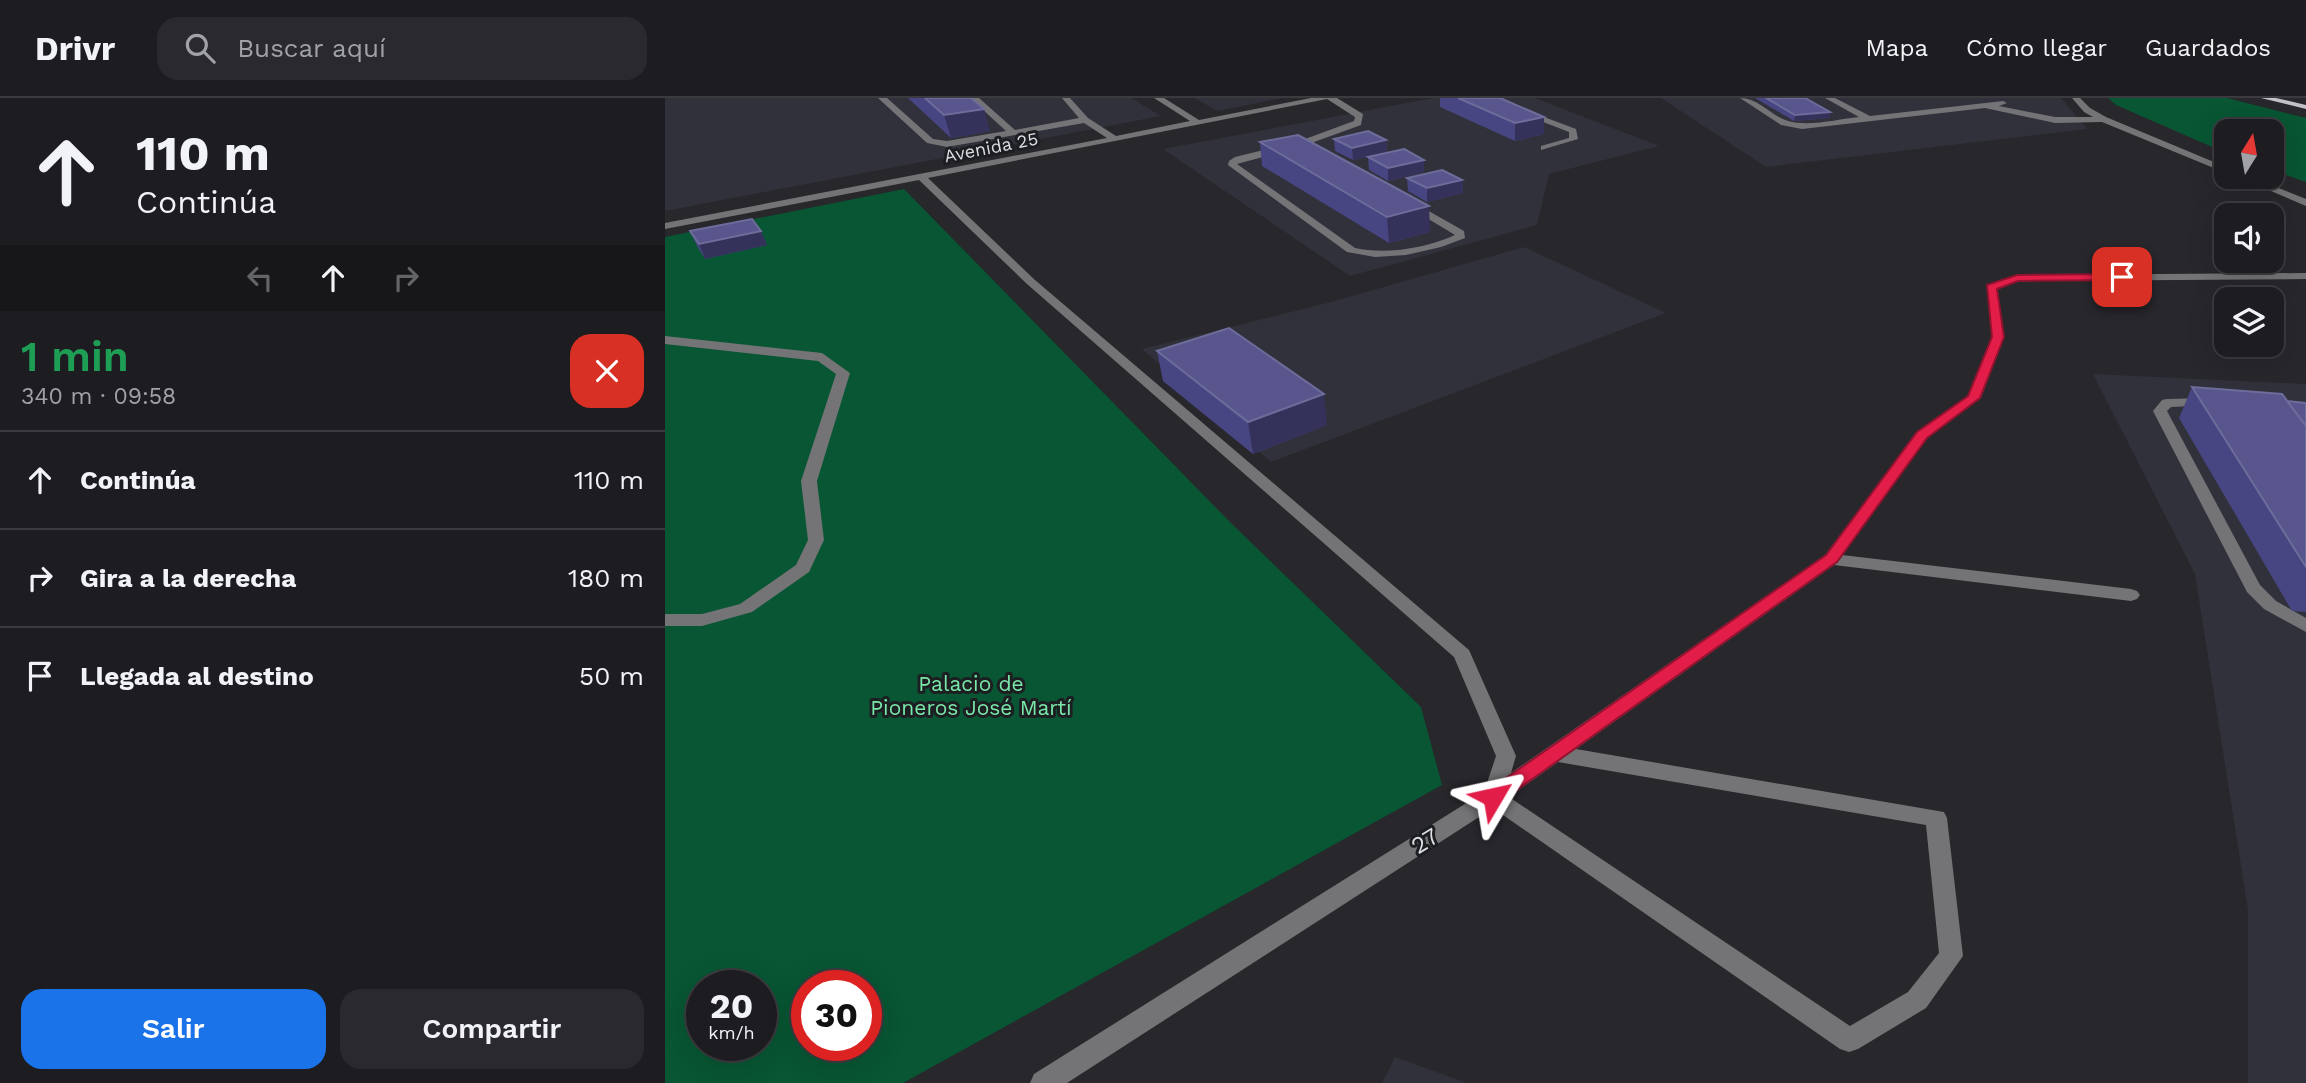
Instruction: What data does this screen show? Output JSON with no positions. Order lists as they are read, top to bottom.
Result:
{
  "streets": {
    "street": ["Avenida 25", "27"]
  },
  "parks": ["Palacio de Pioneros José Martí"],
  "north": "top",
  "page": {
    "header": "Drivr",
    "search": "Buscar aquí",
    "nav": ["Mapa", "Cómo llegar", "Guardados"],
    "turn": ["110 m", "Continúa"],
    "heading": ["1 min", "340 m · 09:58"],
    "list": [
      {
        "name": "Continúa",
        "value": "110 m"
      },
      {
        "name": "Gira a la derecha",
        "value": "180 m"
      },
      {
        "name": "Llegada al destino",
        "value": "50 m"
      }
    ],
    "speed": "20 km/h",
    "limit": "30",
    "buttons": ["Salir", "Compartir"]
  }
}
